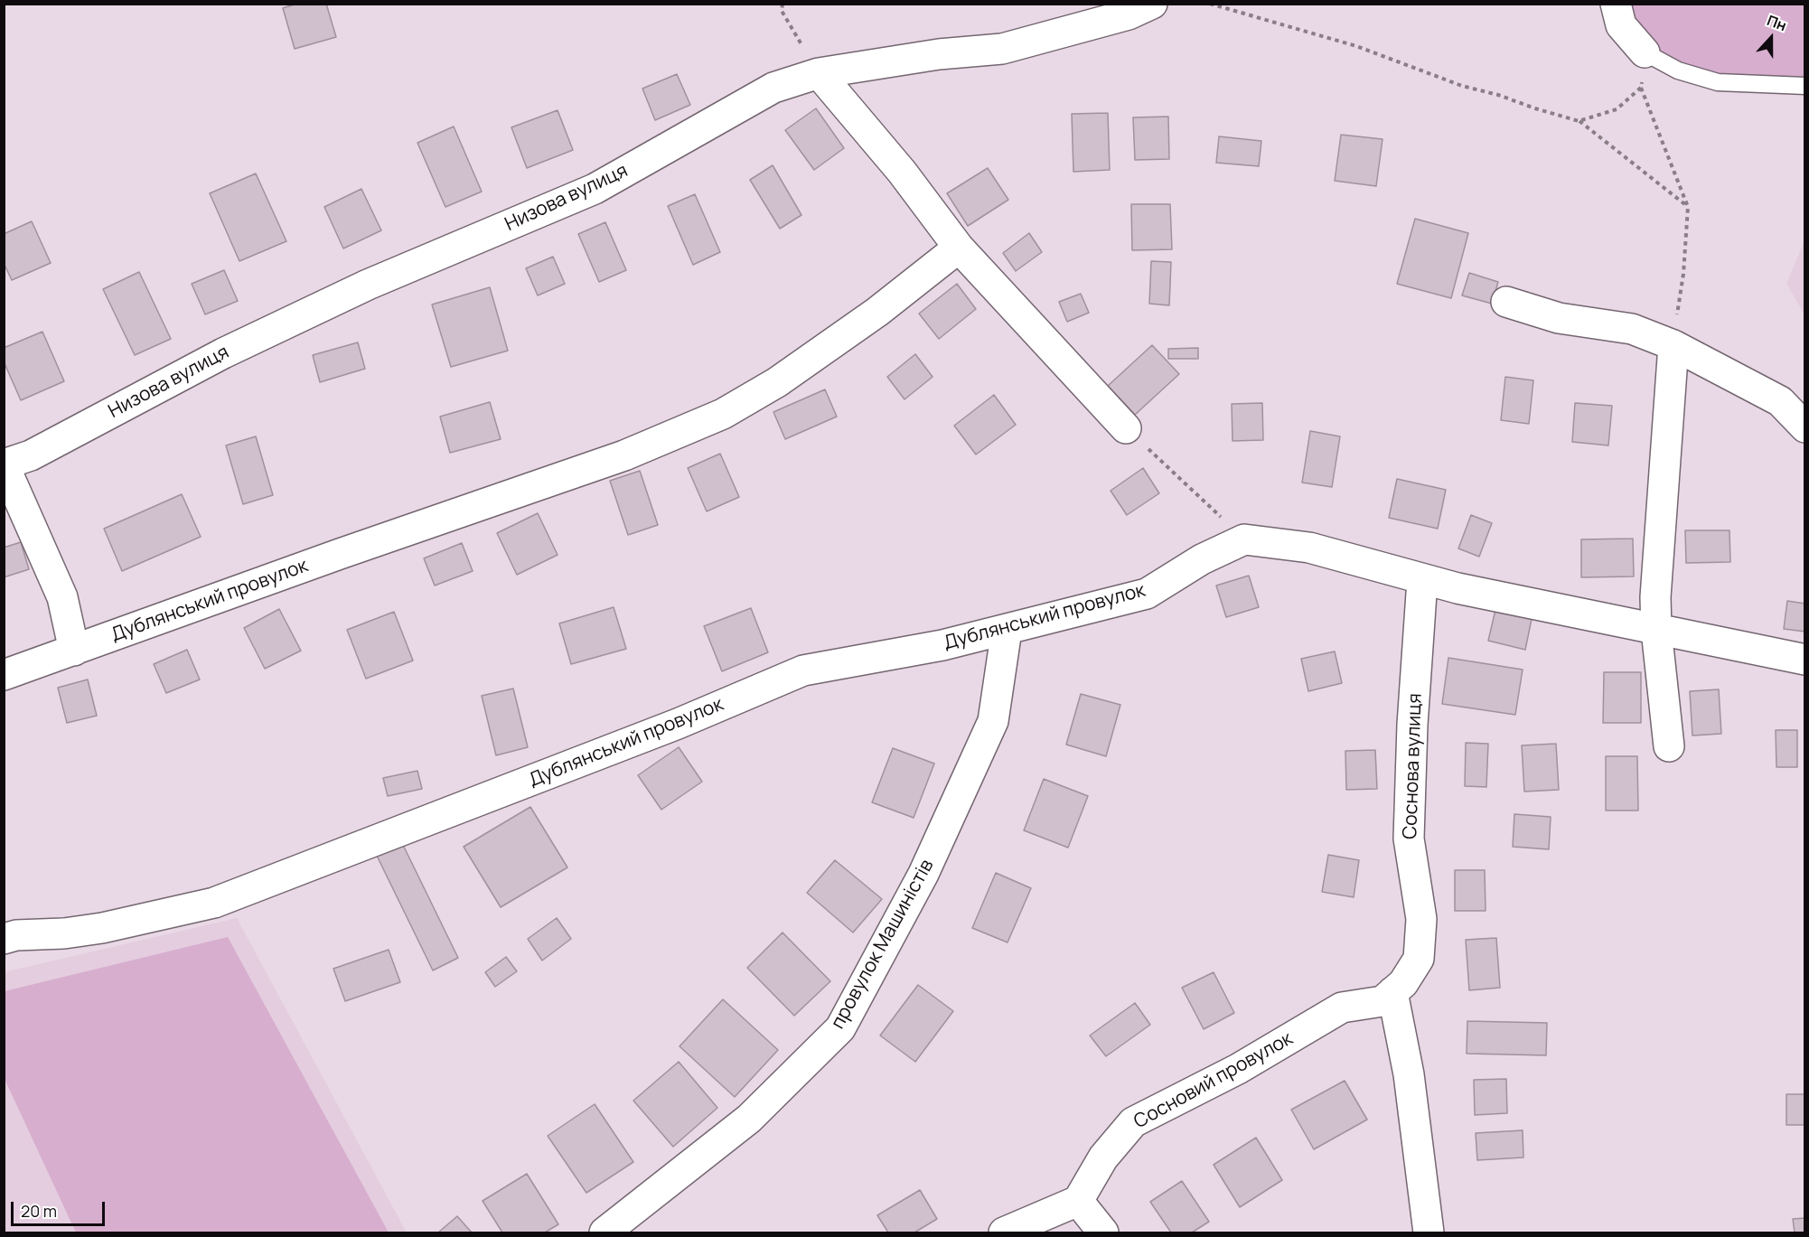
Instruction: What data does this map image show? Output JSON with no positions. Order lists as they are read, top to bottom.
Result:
{
  "streets": {
    "street": [
      "Низова вулиця",
      "Дублянський провулок",
      "Соснова вулиця",
      "провулок Машиністів",
      "Сосновий провулок"
    ]
  },
  "crossings": [
    ["Низова вулиця", "Дублянський провулок"],
    ["Дублянський провулок", "провулок Машиністів"],
    ["Соснова вулиця", "Сосновий провулок"]
  ],
  "scale_bar": "20 m",
  "north": "top"
}
